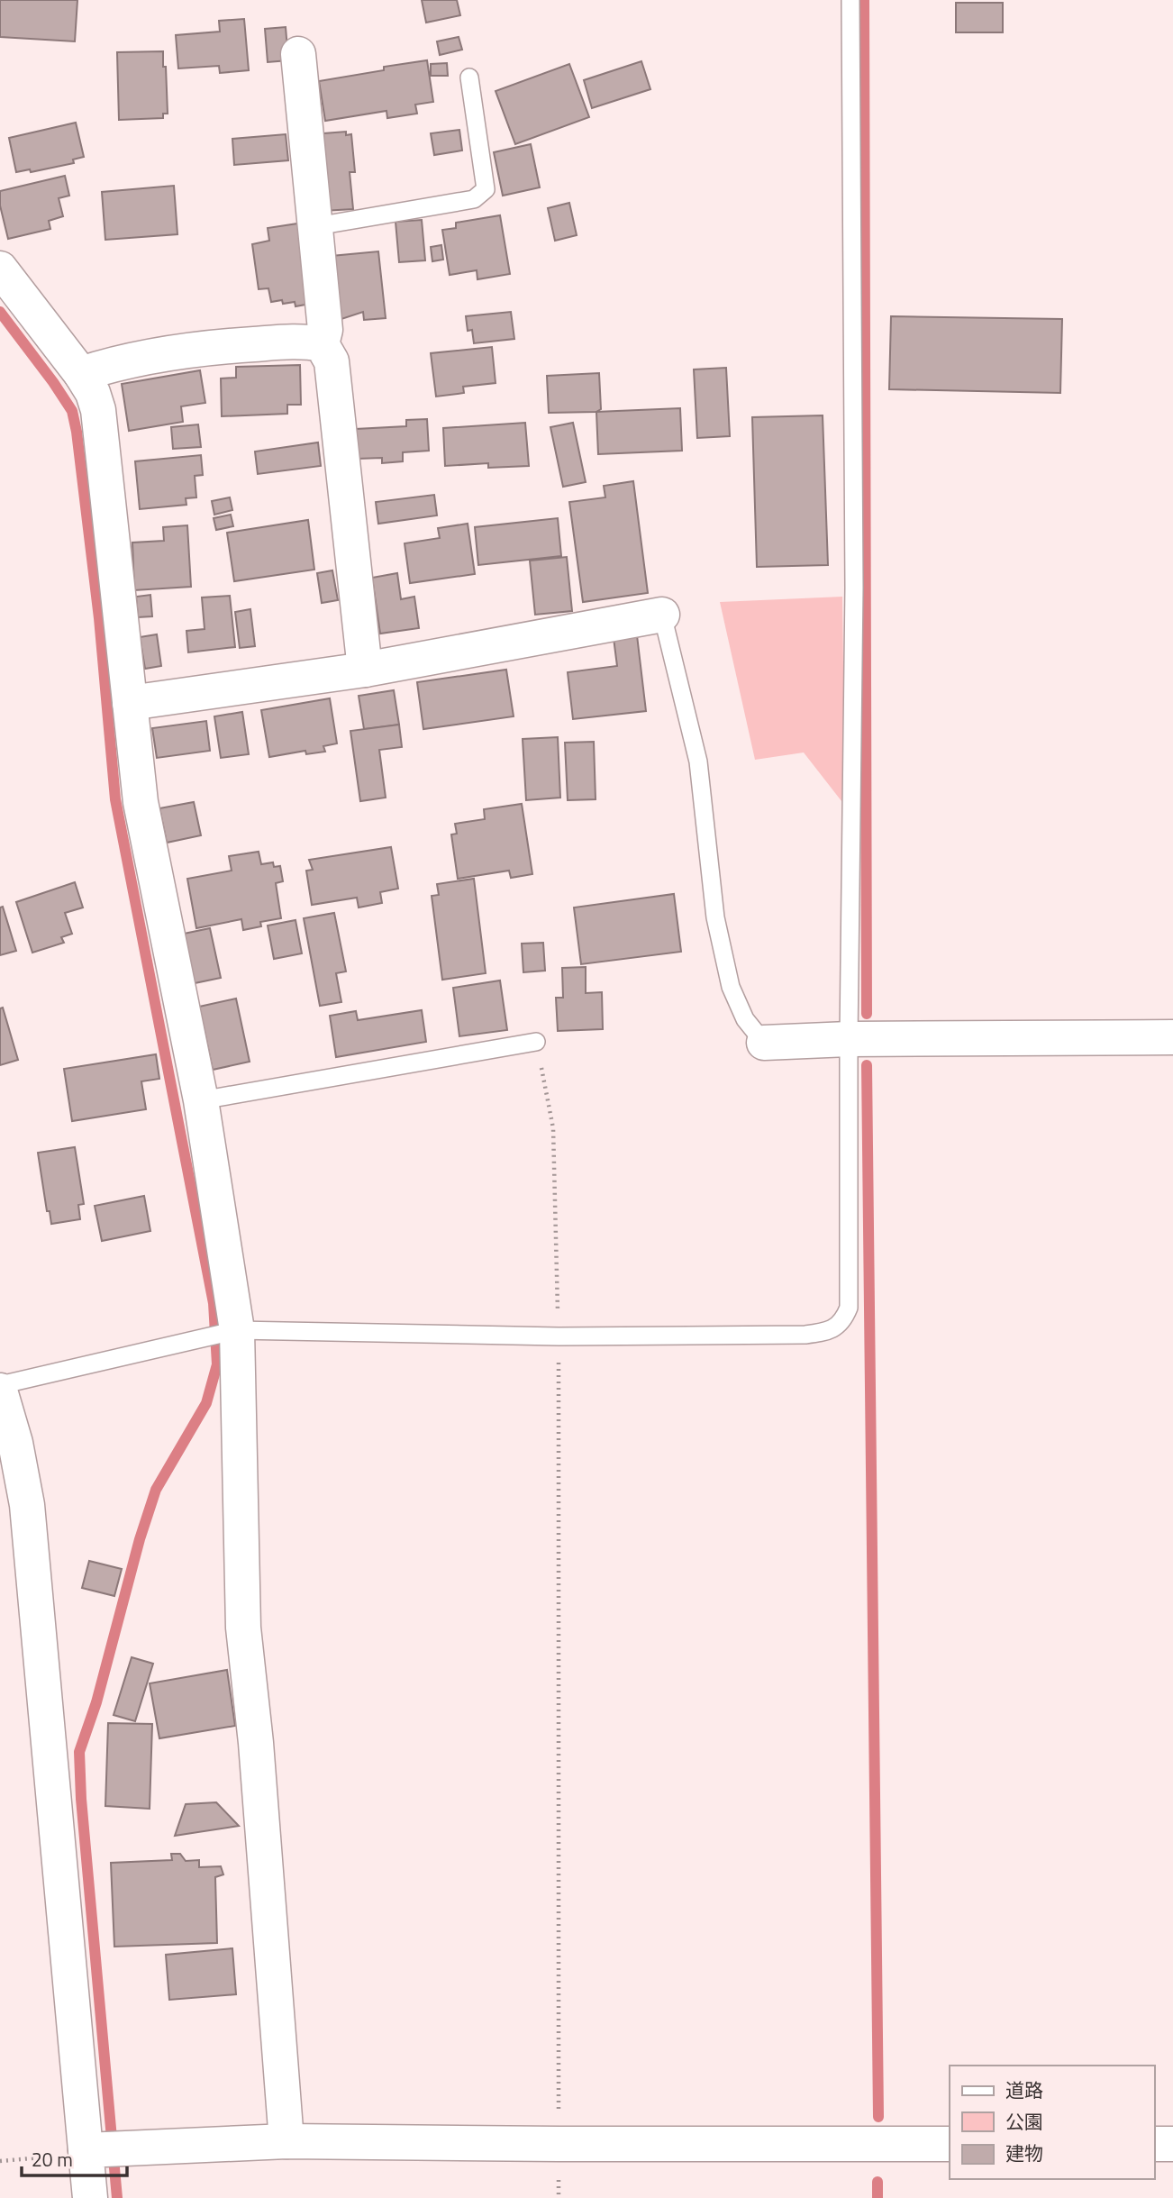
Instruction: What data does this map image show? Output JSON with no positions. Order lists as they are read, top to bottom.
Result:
{
  "legend": ["道路", "公園", "建物"],
  "scale_bar": "20 m"
}
